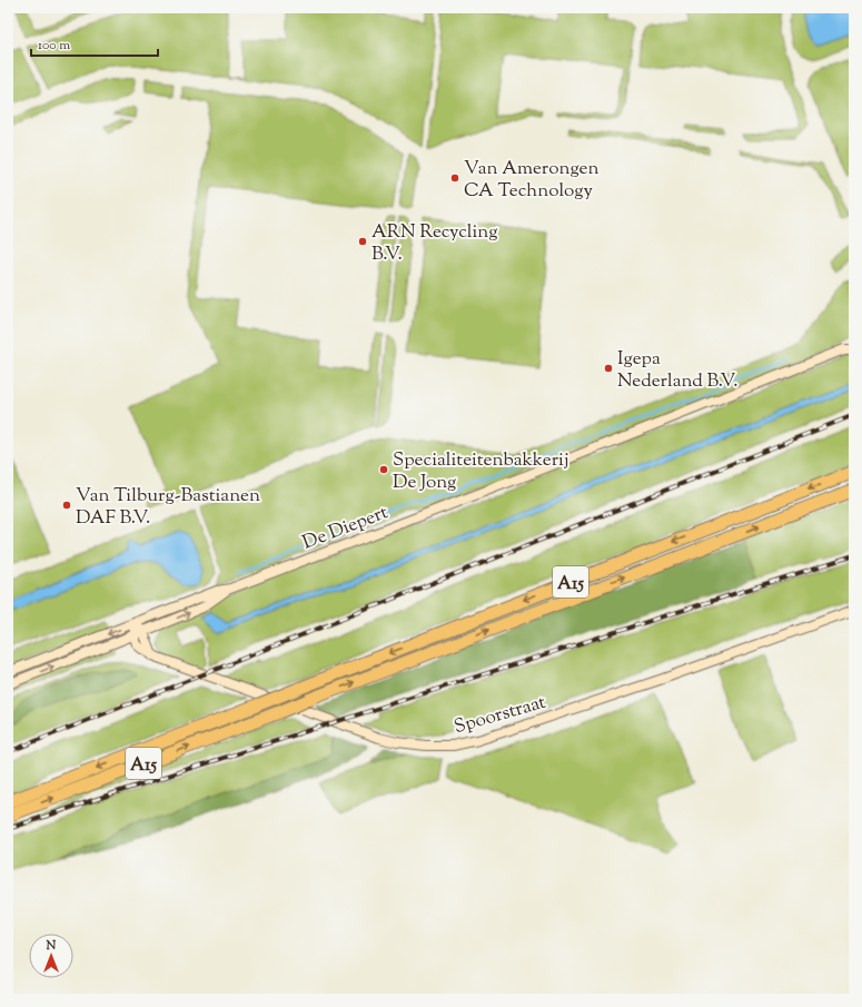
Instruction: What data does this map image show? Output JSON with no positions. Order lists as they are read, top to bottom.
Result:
{
  "streets": {
    "highway": ["A15"],
    "main road": ["De Diepert", "Spoorstraat"]
  },
  "crossings": [
    ["De Diepert", "Spoorstraat"]
  ],
  "places": [
    "Van Amerongen CA Technology",
    "ARN Recycling B.V.",
    "Igepa Nederland B.V.",
    "Specialiteitenbakkerij De Jong",
    "Van Tilburg-Bastianen DAF B.V."
  ],
  "scale_bar": "100 m",
  "north": "top"
}
